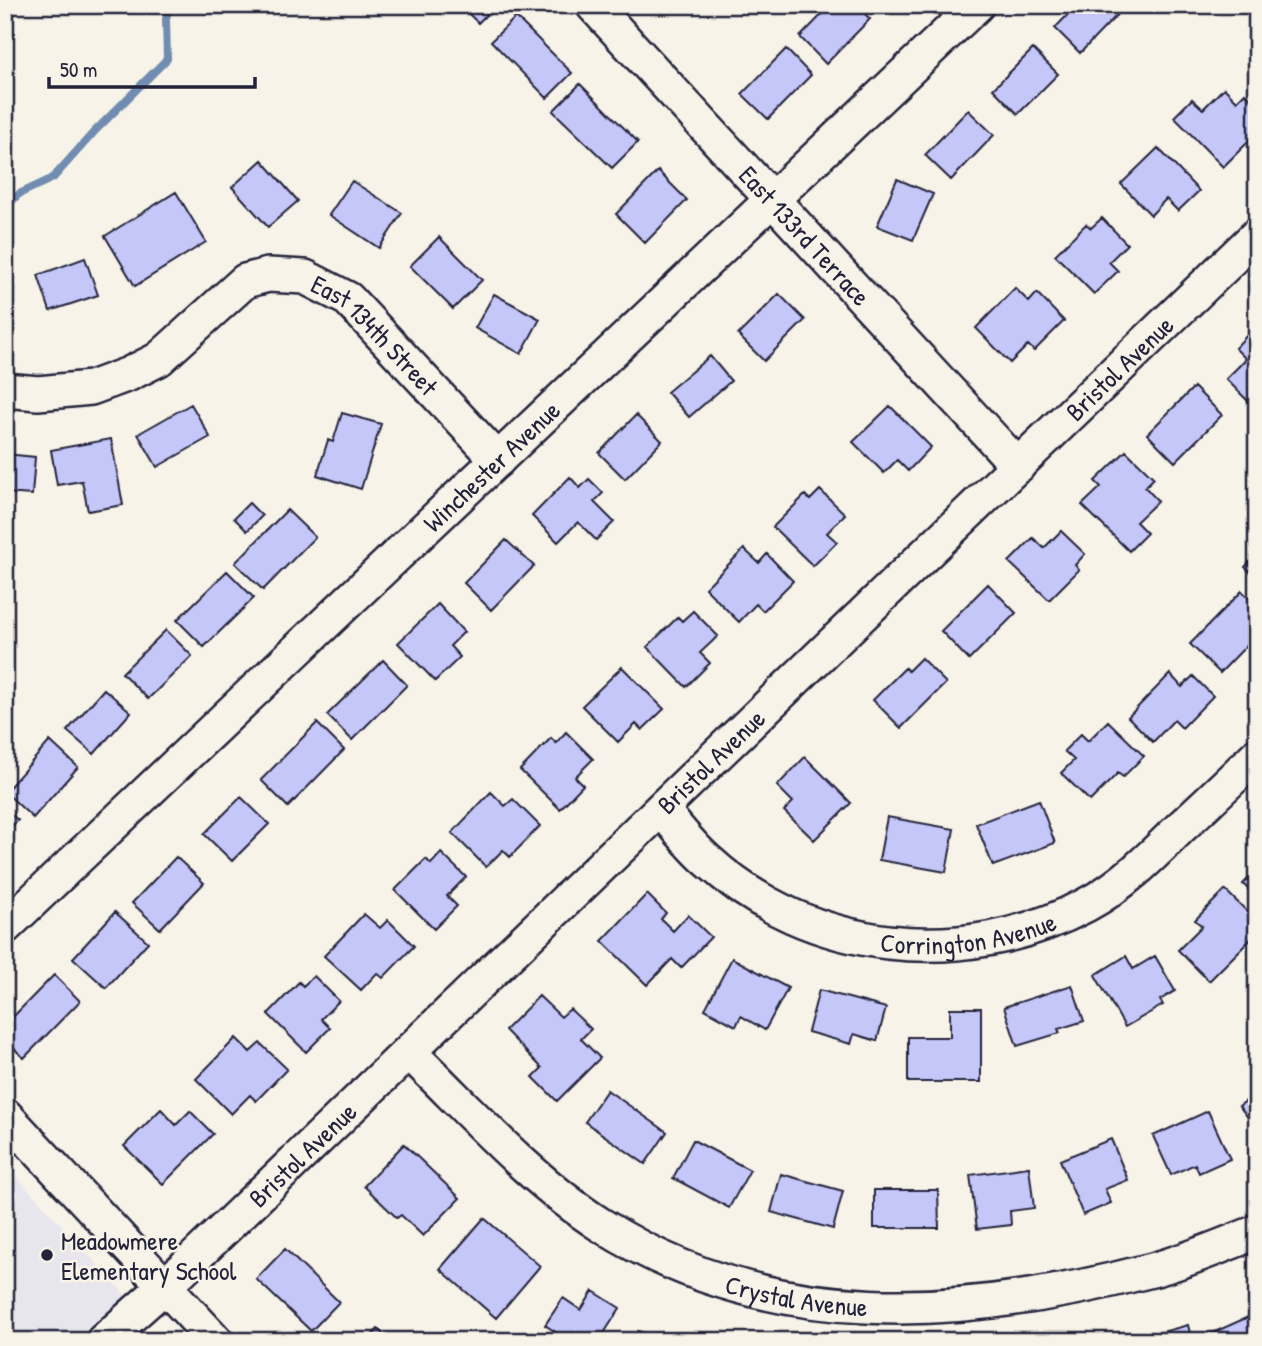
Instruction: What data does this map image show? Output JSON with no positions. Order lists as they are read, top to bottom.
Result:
{
  "streets": {
    "street": [
      "East 133rd Terrace",
      "East 134th Street",
      "Bristol Avenue",
      "Winchester Avenue",
      "Corrington Avenue",
      "Crystal Avenue"
    ]
  },
  "crossings": [
    ["East 133rd Terrace", "Bristol Avenue"],
    ["East 133rd Terrace", "Winchester Avenue"],
    ["East 134th Street", "Winchester Avenue"],
    ["Bristol Avenue", "Corrington Avenue"],
    ["Bristol Avenue", "Crystal Avenue"]
  ],
  "places": ["Meadowmere Elementary School"],
  "scale_bar": "50 m"
}
